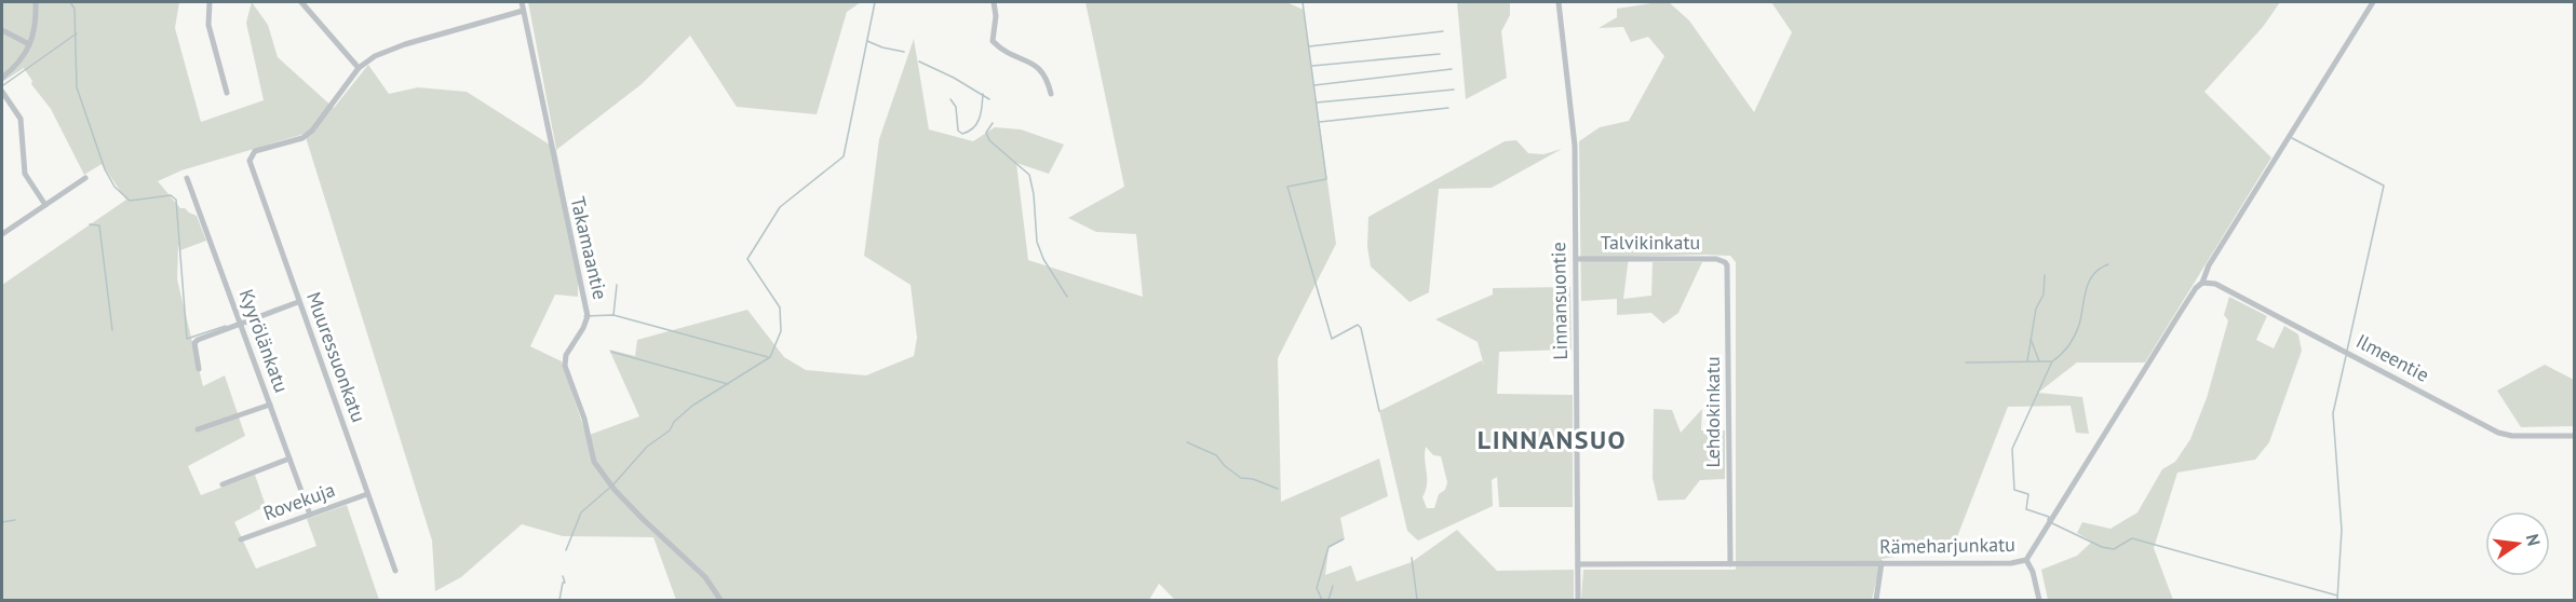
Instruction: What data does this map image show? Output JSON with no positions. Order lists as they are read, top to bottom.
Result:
{
  "streets": {
    "street": [
      "Talvikinkatu",
      "Takamaantie",
      "Linnansuontie",
      "Kyyrölänkatu",
      "Muuressuonkatu",
      "Ilmeentie",
      "Lehdokinkatu",
      "Rovekuja",
      "Rämeharjunkatu"
    ]
  },
  "crossings": [
    ["Talvikinkatu", "Linnansuontie"],
    ["Talvikinkatu", "Lehdokinkatu"],
    ["Linnansuontie", "Rämeharjunkatu"],
    ["Kyyrölänkatu", "Rovekuja"],
    ["Muuressuonkatu", "Rovekuja"],
    ["Ilmeentie", "Rämeharjunkatu"],
    ["Lehdokinkatu", "Rämeharjunkatu"]
  ],
  "districts": ["LINNANSUO"],
  "north": "right"
}
